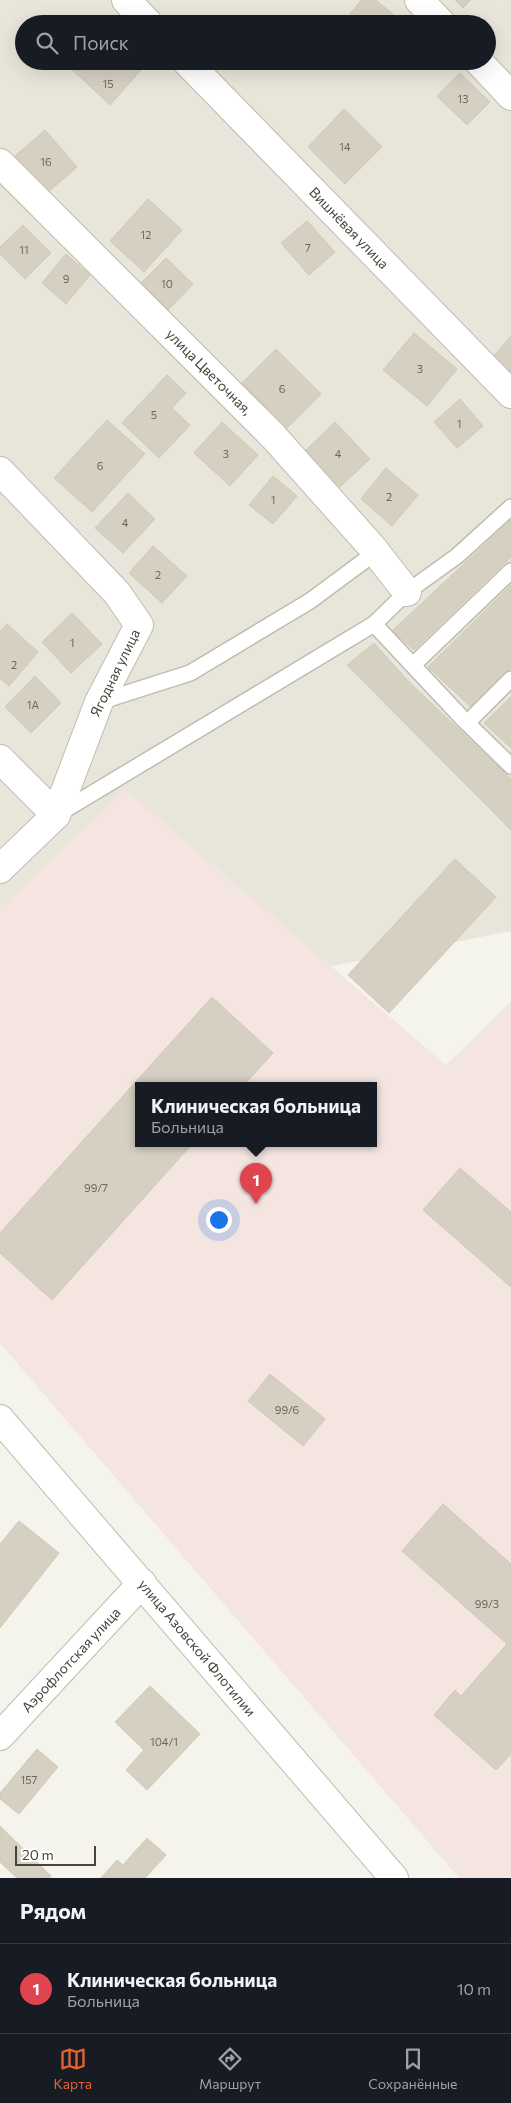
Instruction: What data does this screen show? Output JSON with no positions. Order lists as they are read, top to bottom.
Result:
{
  "streets": {
    "street": [
      "Вишнёвая улица",
      "улица Цветочная,",
      "Ягодная улица",
      "улица Азовской Флотилии",
      "Аэрофлотская улица"
    ]
  },
  "crossings": [
    ["улица Азовской Флотилии", "Аэрофлотская улица"]
  ],
  "house_numbers": [
    "15",
    "13",
    "14",
    "16",
    "12",
    "7",
    "11",
    "9",
    "10",
    "3",
    "6",
    "5",
    "1",
    "3",
    "4",
    "6",
    "2",
    "1",
    "4",
    "2",
    "1",
    "2",
    "1А",
    "99/7",
    "99/6",
    "99/3",
    "104/1",
    "157"
  ],
  "scale_bar": "20 m",
  "page": {
    "search": "Поиск",
    "popup": ["Клиническая больница", "Больница"],
    "pins": "1",
    "scale": "20 m",
    "heading": "Рядом",
    "list": [
      {
        "mark": "1",
        "name": "Клиническая больница",
        "note": "Больница",
        "value": "10 m"
      }
    ],
    "nav": ["Карта", "Маршрут", "Сохранённые"]
  }
}
